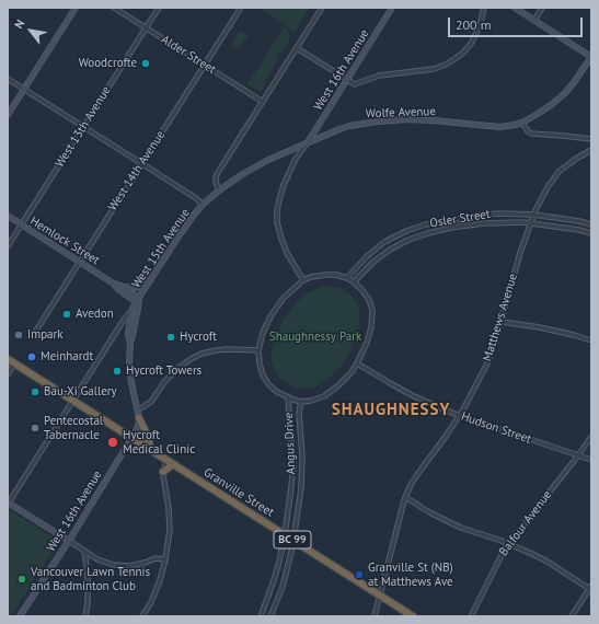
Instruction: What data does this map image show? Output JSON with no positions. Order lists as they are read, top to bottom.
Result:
{
  "streets": {
    "highway": ["Granville Street", "BC 99"],
    "street": [
      "Alder Street",
      "West 16th Avenue",
      "Wolfe Avenue",
      "West 13th Avenue",
      "West 14th Avenue",
      "Osler Street",
      "Hemlock Street",
      "West 15th Avenue",
      "Matthews Avenue",
      "Hudson Street",
      "Angus Drive",
      "Balfour Avenue"
    ]
  },
  "crossings": [
    ["Alder Street", "West 13th Avenue"],
    ["Alder Street", "West 14th Avenue"],
    ["West 16th Avenue", "Wolfe Avenue"],
    ["West 16th Avenue", "Granville Street"],
    ["Wolfe Avenue", "West 15th Avenue"],
    ["West 13th Avenue", "Hemlock Street"],
    ["West 14th Avenue", "Hemlock Street"],
    ["Osler Street", "Matthews Avenue"],
    ["Osler Street", "Hudson Street"],
    ["Osler Street", "Angus Drive"],
    ["Hemlock Street", "West 15th Avenue"],
    ["West 15th Avenue", "Granville Street"],
    ["Matthews Avenue", "Hudson Street"],
    ["Matthews Avenue", "Granville Street"],
    ["Hudson Street", "Angus Drive"],
    ["Hudson Street", "Balfour Avenue"],
    ["Angus Drive", "Granville Street"]
  ],
  "districts": ["SHAUGHNESSY"],
  "parks": ["Shaughnessy Park"],
  "places": [
    "Woodcrofte",
    "Avedon",
    "Impark",
    "Hycroft",
    "Meinhardt",
    "Hycroft Towers",
    "Bau-Xi Gallery",
    "Pentecostal Tabernacle",
    "Hycroft Medical Clinic",
    "Granville St (NB) at Matthews Ave",
    "Vancouver Lawn Tennis and Badminton Club"
  ],
  "scale_bar": "200 m",
  "north": "top left"
}
